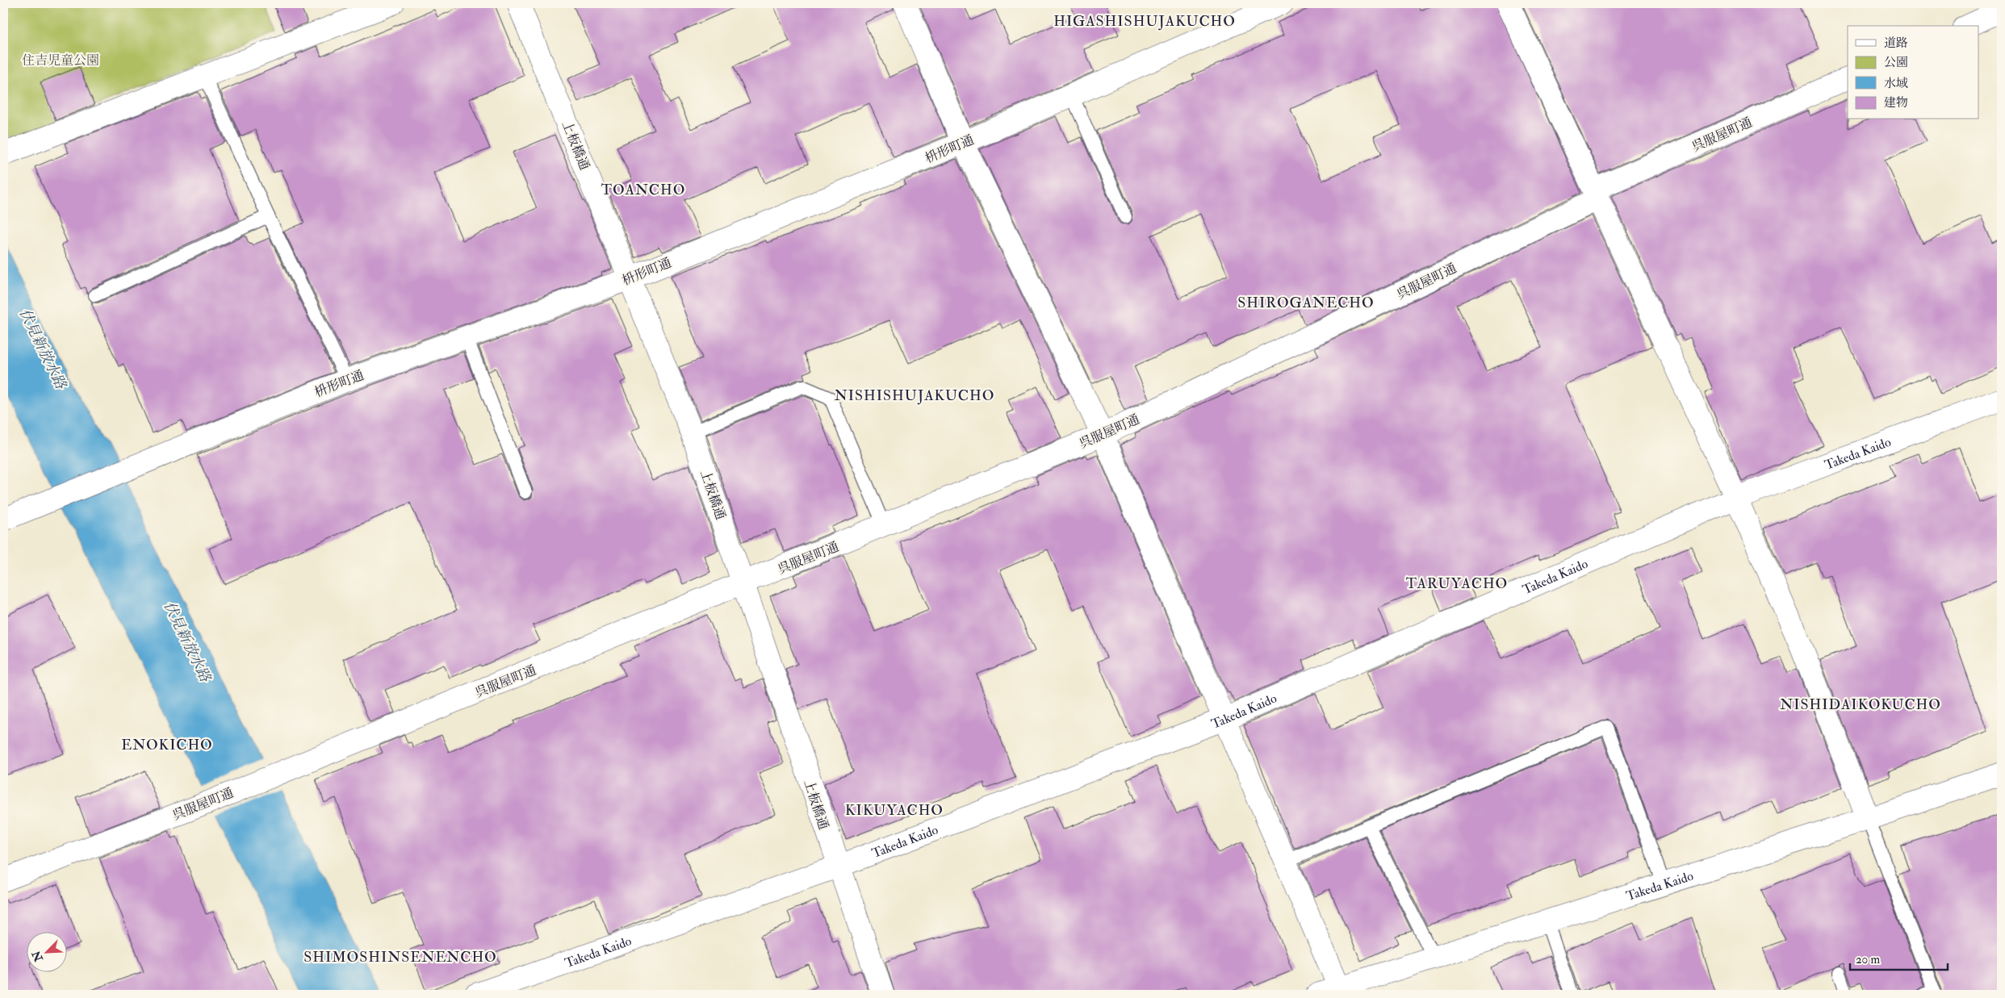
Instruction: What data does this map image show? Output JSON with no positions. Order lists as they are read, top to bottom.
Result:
{
  "streets": {
    "street": [
      "呉服屋町通",
      "上板橋通",
      "枡形町通",
      "Takeda Kaido"
    ]
  },
  "crossings": [
    ["呉服屋町通", "上板橋通"],
    ["上板橋通", "枡形町通"],
    ["上板橋通", "Takeda Kaido"]
  ],
  "districts": [
    "HIGASHISHUJAKUCHO",
    "TOANCHO",
    "SHIROGANECHO",
    "NISHISHUJAKUCHO",
    "TARUYACHO",
    "NISHIDAIKOKUCHO",
    "ENOKICHO",
    "KIKUYACHO",
    "SHIMOSHINSENENCHO"
  ],
  "water": ["伏見新放水路"],
  "parks": ["住吉児童公園"],
  "legend": [
    "道路",
    "公園",
    "水域",
    "建物"
  ],
  "scale_bar": "20 m",
  "north": "bottom left"
}
